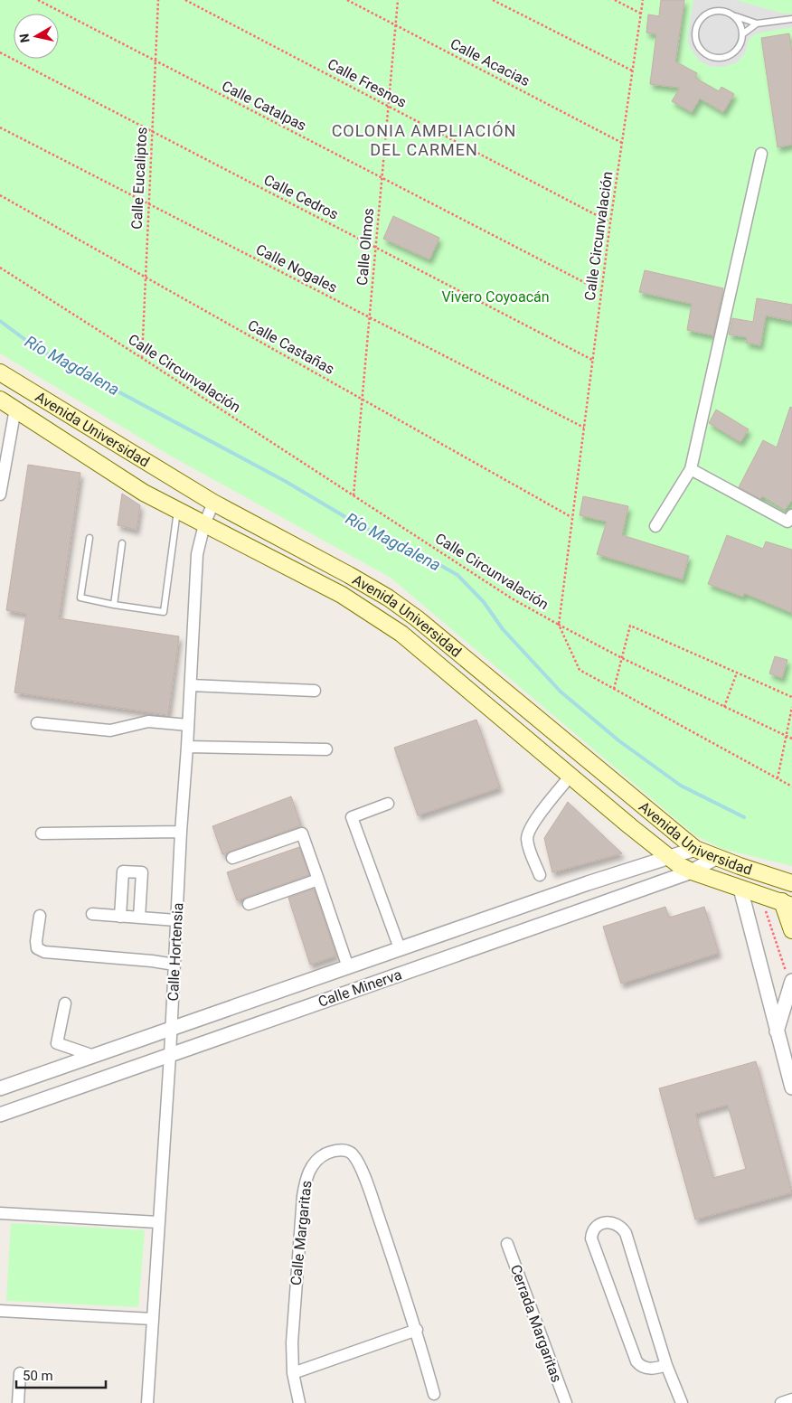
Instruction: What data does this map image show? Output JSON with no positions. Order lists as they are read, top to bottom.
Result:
{
  "streets": {
    "main road": ["Avenida Universidad"],
    "street": [
      "Calle Hortensia",
      "Calle Minerva",
      "Calle Margaritas",
      "Cerrada Margaritas"
    ],
    "path": [
      "Calle Acacias",
      "Calle Fresnos",
      "Calle Catalpas",
      "Calle Eucaliptos",
      "Calle Cedros",
      "Calle Circunvalación",
      "Calle Olmos",
      "Calle Nogales",
      "Calle Castañas"
    ]
  },
  "crossings": [
    ["Calle Acacias", "Calle Circunvalación"],
    ["Calle Acacias", "Calle Olmos"],
    ["Calle Fresnos", "Calle Circunvalación"],
    ["Calle Fresnos", "Calle Olmos"],
    ["Calle Catalpas", "Calle Eucaliptos"],
    ["Calle Catalpas", "Calle Circunvalación"],
    ["Calle Catalpas", "Calle Olmos"],
    ["Calle Eucaliptos", "Calle Cedros"],
    ["Calle Eucaliptos", "Calle Circunvalación"],
    ["Calle Eucaliptos", "Calle Nogales"],
    ["Calle Eucaliptos", "Calle Castañas"],
    ["Calle Cedros", "Calle Circunvalación"],
    ["Calle Cedros", "Calle Olmos"],
    ["Calle Circunvalación", "Calle Olmos"],
    ["Calle Circunvalación", "Calle Nogales"],
    ["Calle Circunvalación", "Calle Castañas"],
    ["Calle Olmos", "Calle Nogales"],
    ["Calle Olmos", "Calle Castañas"],
    ["Avenida Universidad", "Calle Hortensia"],
    ["Avenida Universidad", "Calle Minerva"],
    ["Calle Hortensia", "Calle Minerva"]
  ],
  "districts": ["COLONIA AMPLIACIÓN DEL CARMEN"],
  "water": ["Río Magdalena"],
  "parks": ["Vivero Coyoacán"],
  "scale_bar": "50 m",
  "north": "left"
}
